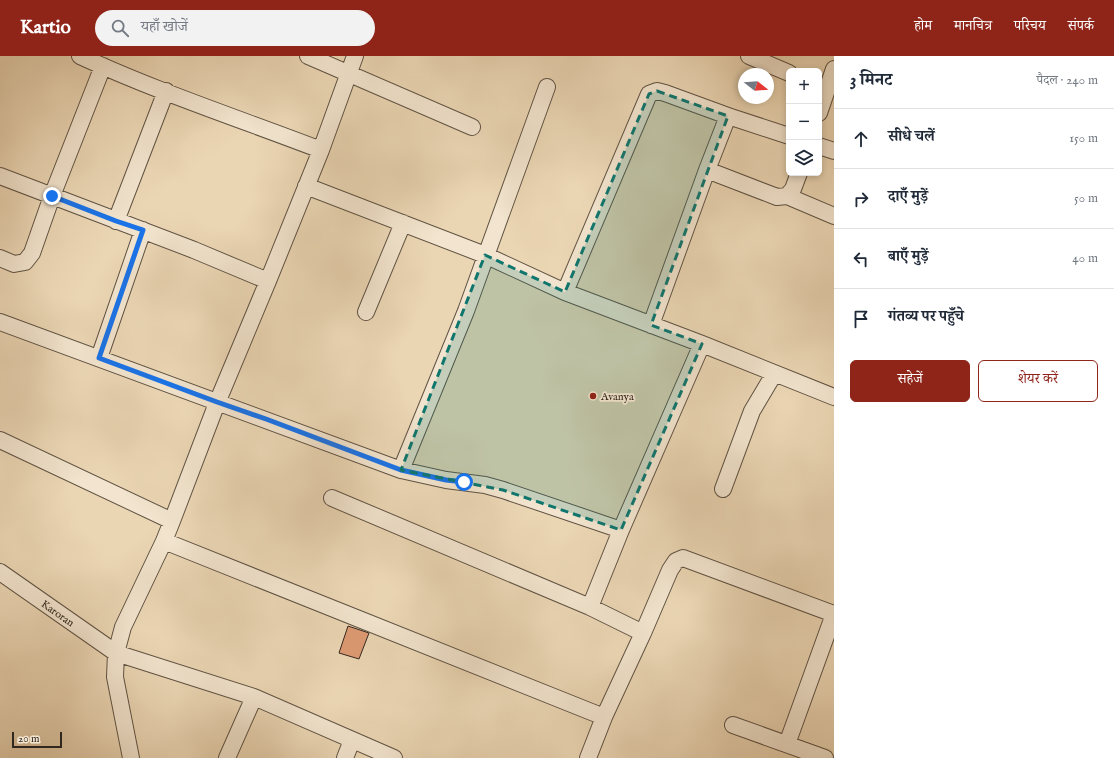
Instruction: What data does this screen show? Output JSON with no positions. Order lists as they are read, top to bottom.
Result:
{
  "streets": {
    "street": ["Karoran"]
  },
  "places": ["Avanya"],
  "scale_bar": "20 m",
  "north": "right",
  "page": {
    "header": "Kartio",
    "search": "यहाँ खोजें",
    "nav": [
      "होम",
      "मानचित्र",
      "परिचय",
      "संपर्क"
    ],
    "heading": ["3 मिनट", "पैदल · 240 m"],
    "map_buttons": ["+", "−"],
    "list": [
      ["सीधे चलें", "150 m"],
      ["दाएँ मुड़ें", "50 m"],
      ["बाएँ मुड़ें", "40 m"],
      "गंतव्य पर पहुँचे"
    ],
    "buttons": ["सहेजें", "शेयर करें"],
    "scale": "20 m"
  }
}
